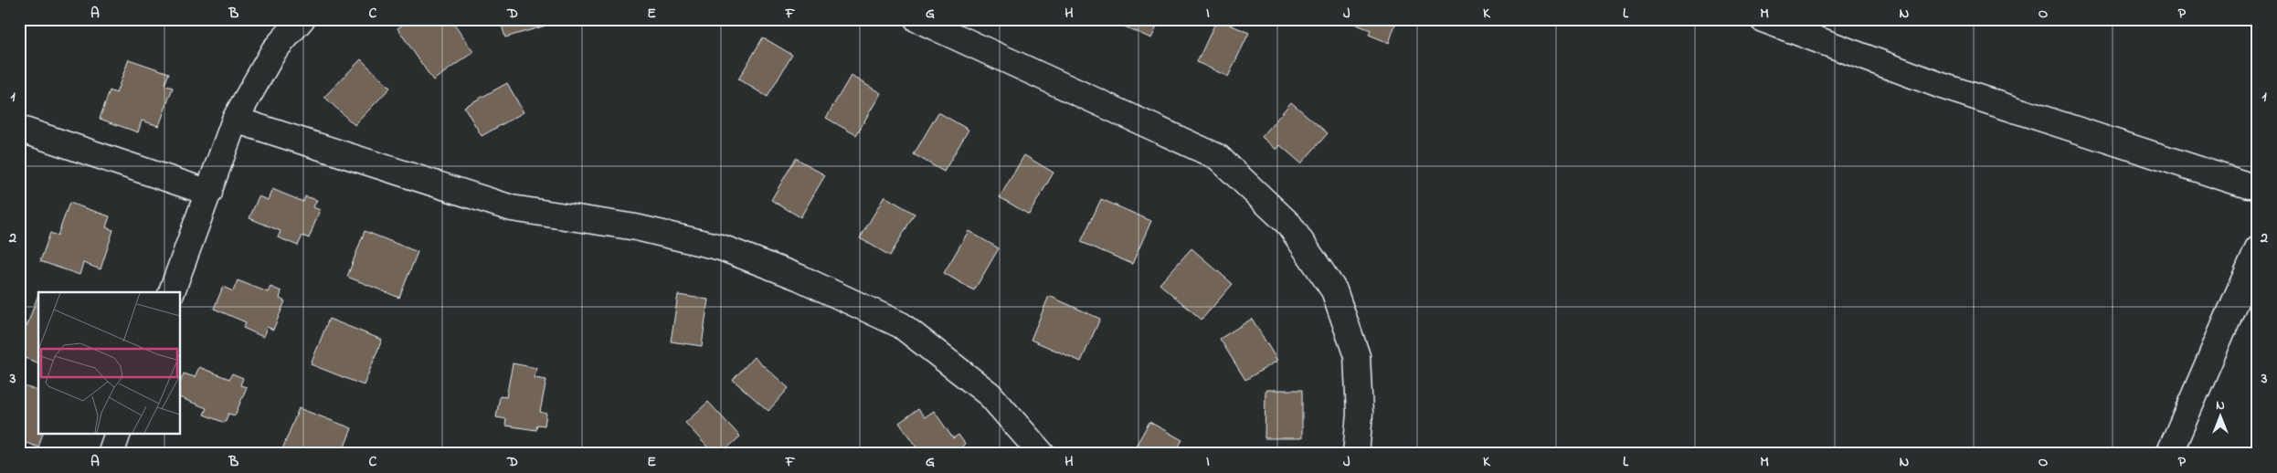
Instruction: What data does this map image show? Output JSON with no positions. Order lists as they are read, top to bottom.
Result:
{
  "north": "top",
  "grid": {
    "columns": [
      "A",
      "B",
      "C",
      "D",
      "E",
      "F",
      "G",
      "H",
      "I",
      "J",
      "K",
      "L",
      "M",
      "N",
      "O",
      "P"
    ],
    "rows": ["1", "2", "3"]
  }
}
